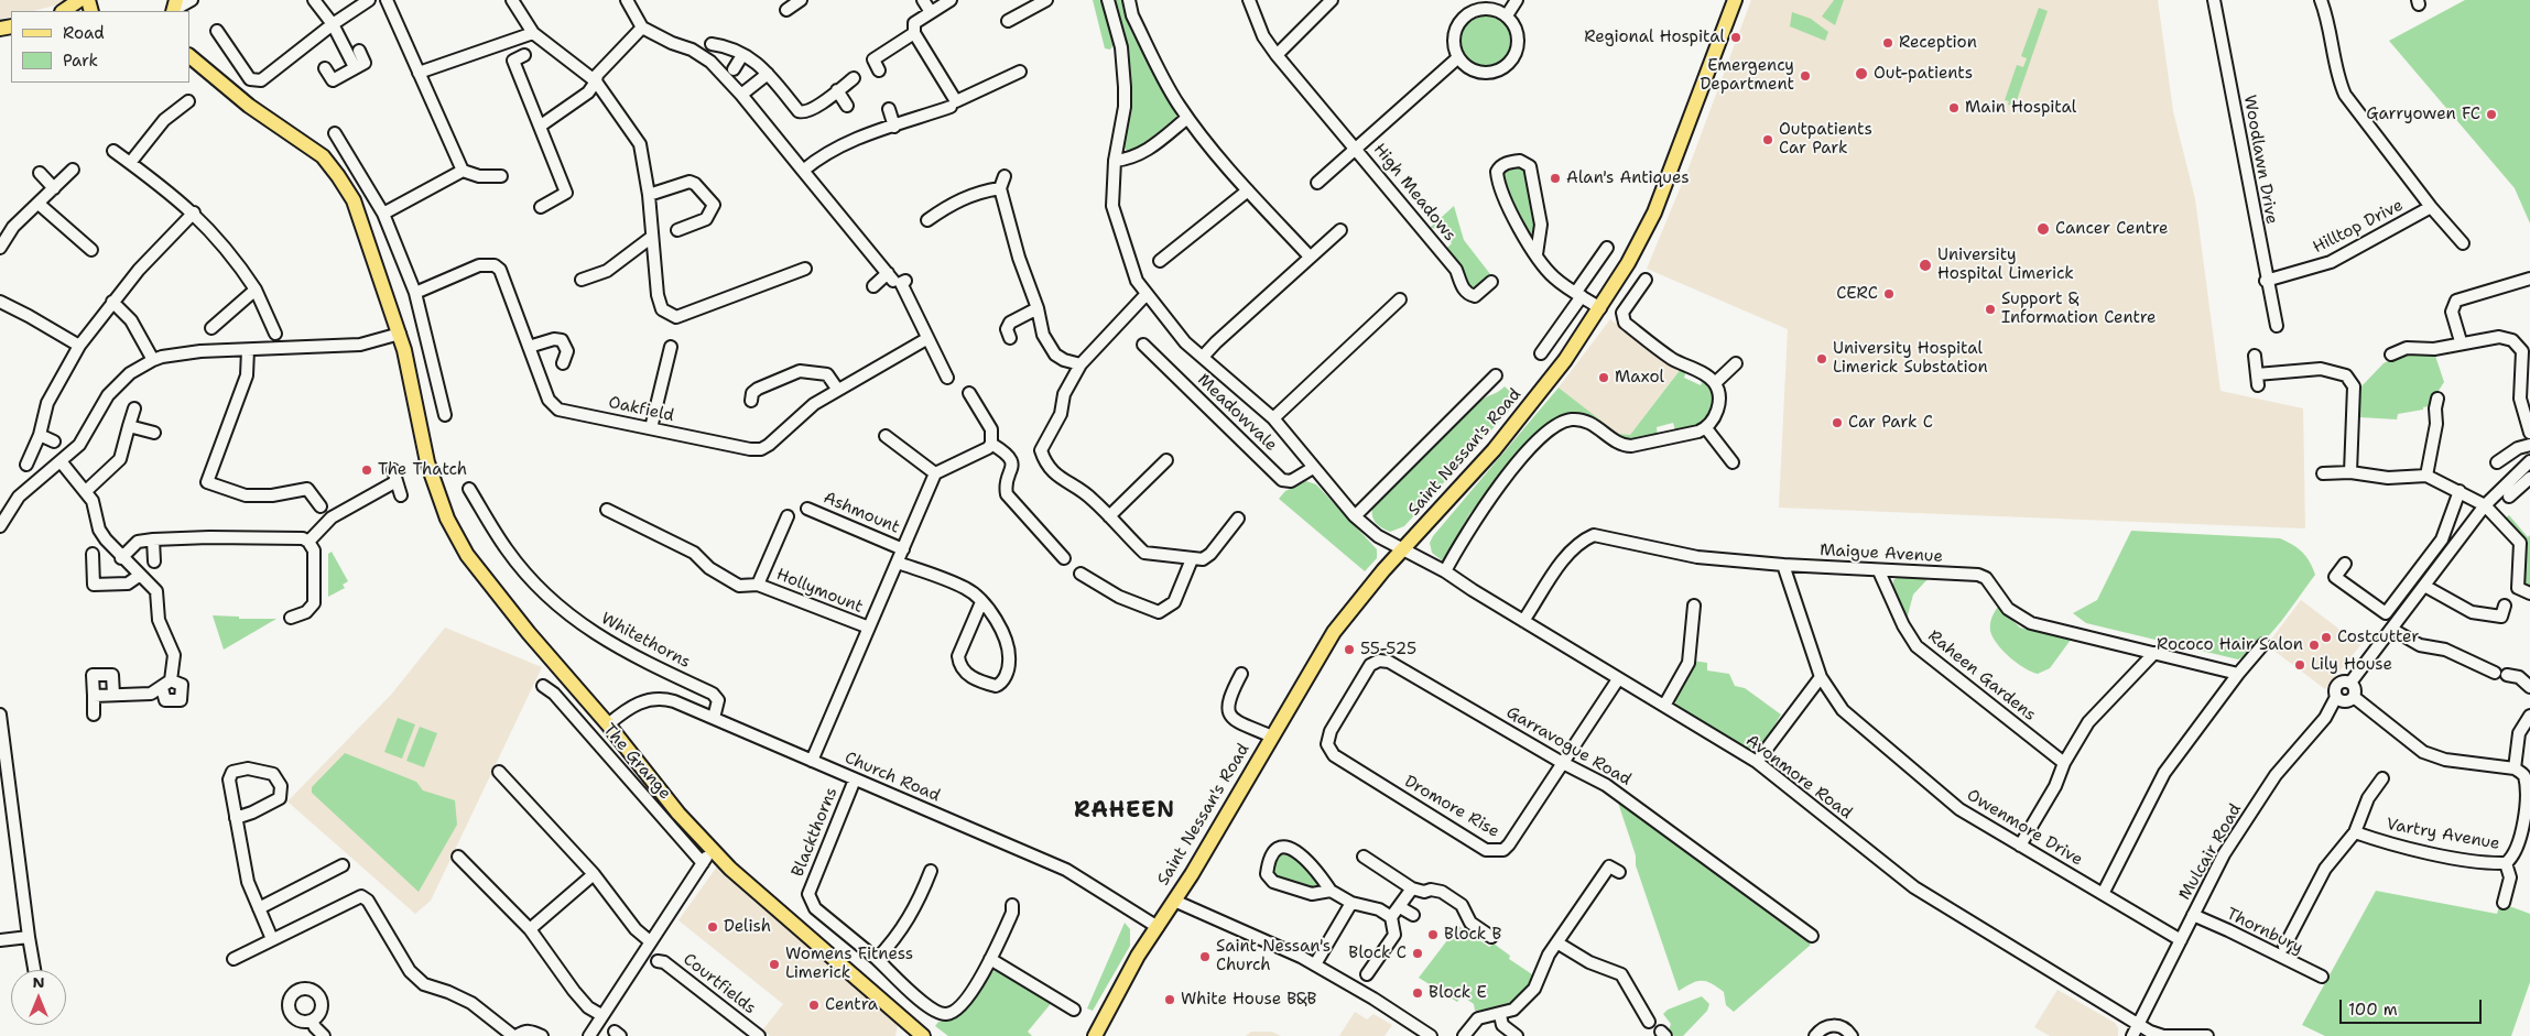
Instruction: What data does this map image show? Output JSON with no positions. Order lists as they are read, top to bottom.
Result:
{
  "streets": {
    "main road": ["Saint Nessan's Road"],
    "street": [
      "Woodlawn Drive",
      "High Meadows",
      "Hilltop Drive",
      "Oakfield",
      "Meadowvale",
      "Ashmount",
      "Maigue Avenue",
      "Hollymount",
      "Whitethorns",
      "Raheen Gardens",
      "Garravogue Road",
      "The Grange",
      "Church Road",
      "Avonmore Road",
      "Dromore Rise",
      "Owenmore Drive",
      "Blackthorns",
      "Vartry Avenue",
      "Mulcair Road",
      "Thornbury",
      "Courtfields"
    ]
  },
  "crossings": [
    ["Woodlawn Drive", "Hilltop Drive"],
    ["Meadowvale", "Saint Nessan's Road"],
    ["Meadowvale", "Avonmore Road"],
    ["Saint Nessan's Road", "Church Road"],
    ["Saint Nessan's Road", "Avonmore Road"],
    ["Ashmount", "Hollymount"],
    ["Ashmount", "Church Road"],
    ["Maigue Avenue", "Raheen Gardens"],
    ["Maigue Avenue", "Avonmore Road"],
    ["Maigue Avenue", "Owenmore Drive"],
    ["Whitethorns", "Church Road"],
    ["Garravogue Road", "Dromore Rise"],
    ["Church Road", "Blackthorns"],
    ["Avonmore Road", "Dromore Rise"],
    ["Avonmore Road", "Mulcair Road"],
    ["Owenmore Drive", "Mulcair Road"],
    ["Mulcair Road", "Thornbury"]
  ],
  "districts": ["RAHEEN"],
  "places": [
    "Regional Hospital",
    "Reception",
    "Out-patients",
    "Emergency Department",
    "Main Hospital",
    "Garryowen FC",
    "Outpatients Car Park",
    "Alan's Antiques",
    "Cancer Centre",
    "University Hospital Limerick",
    "CERC",
    "Support & Information Centre",
    "University Hospital Limerick Substation",
    "Maxol",
    "Car Park C",
    "The Thatch",
    "Costcutter",
    "Rococo Hair Salon",
    "55-525",
    "Lily House",
    "Delish",
    "Block B",
    "Block C",
    "Saint Nessan's Church",
    "Womens Fitness Limerick",
    "Block E",
    "White House B&B",
    "Centra"
  ],
  "legend": ["Road", "Park"],
  "scale_bar": "100 m",
  "north": "top"
}
